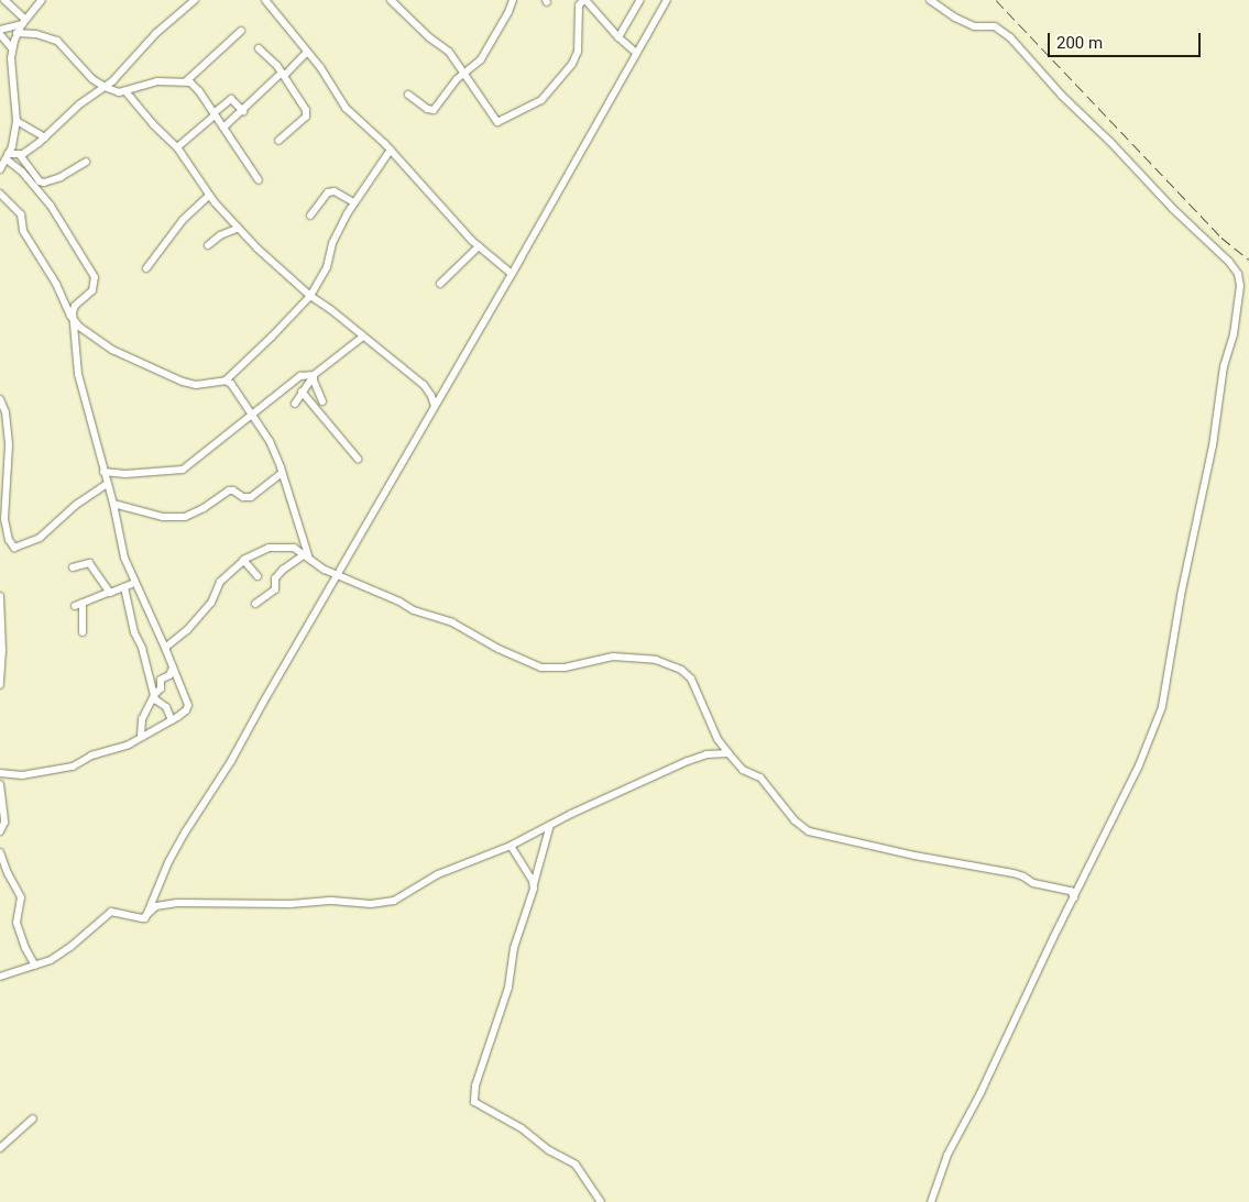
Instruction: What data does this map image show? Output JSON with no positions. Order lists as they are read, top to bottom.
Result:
{
  "scale_bar": "200 m"
}
